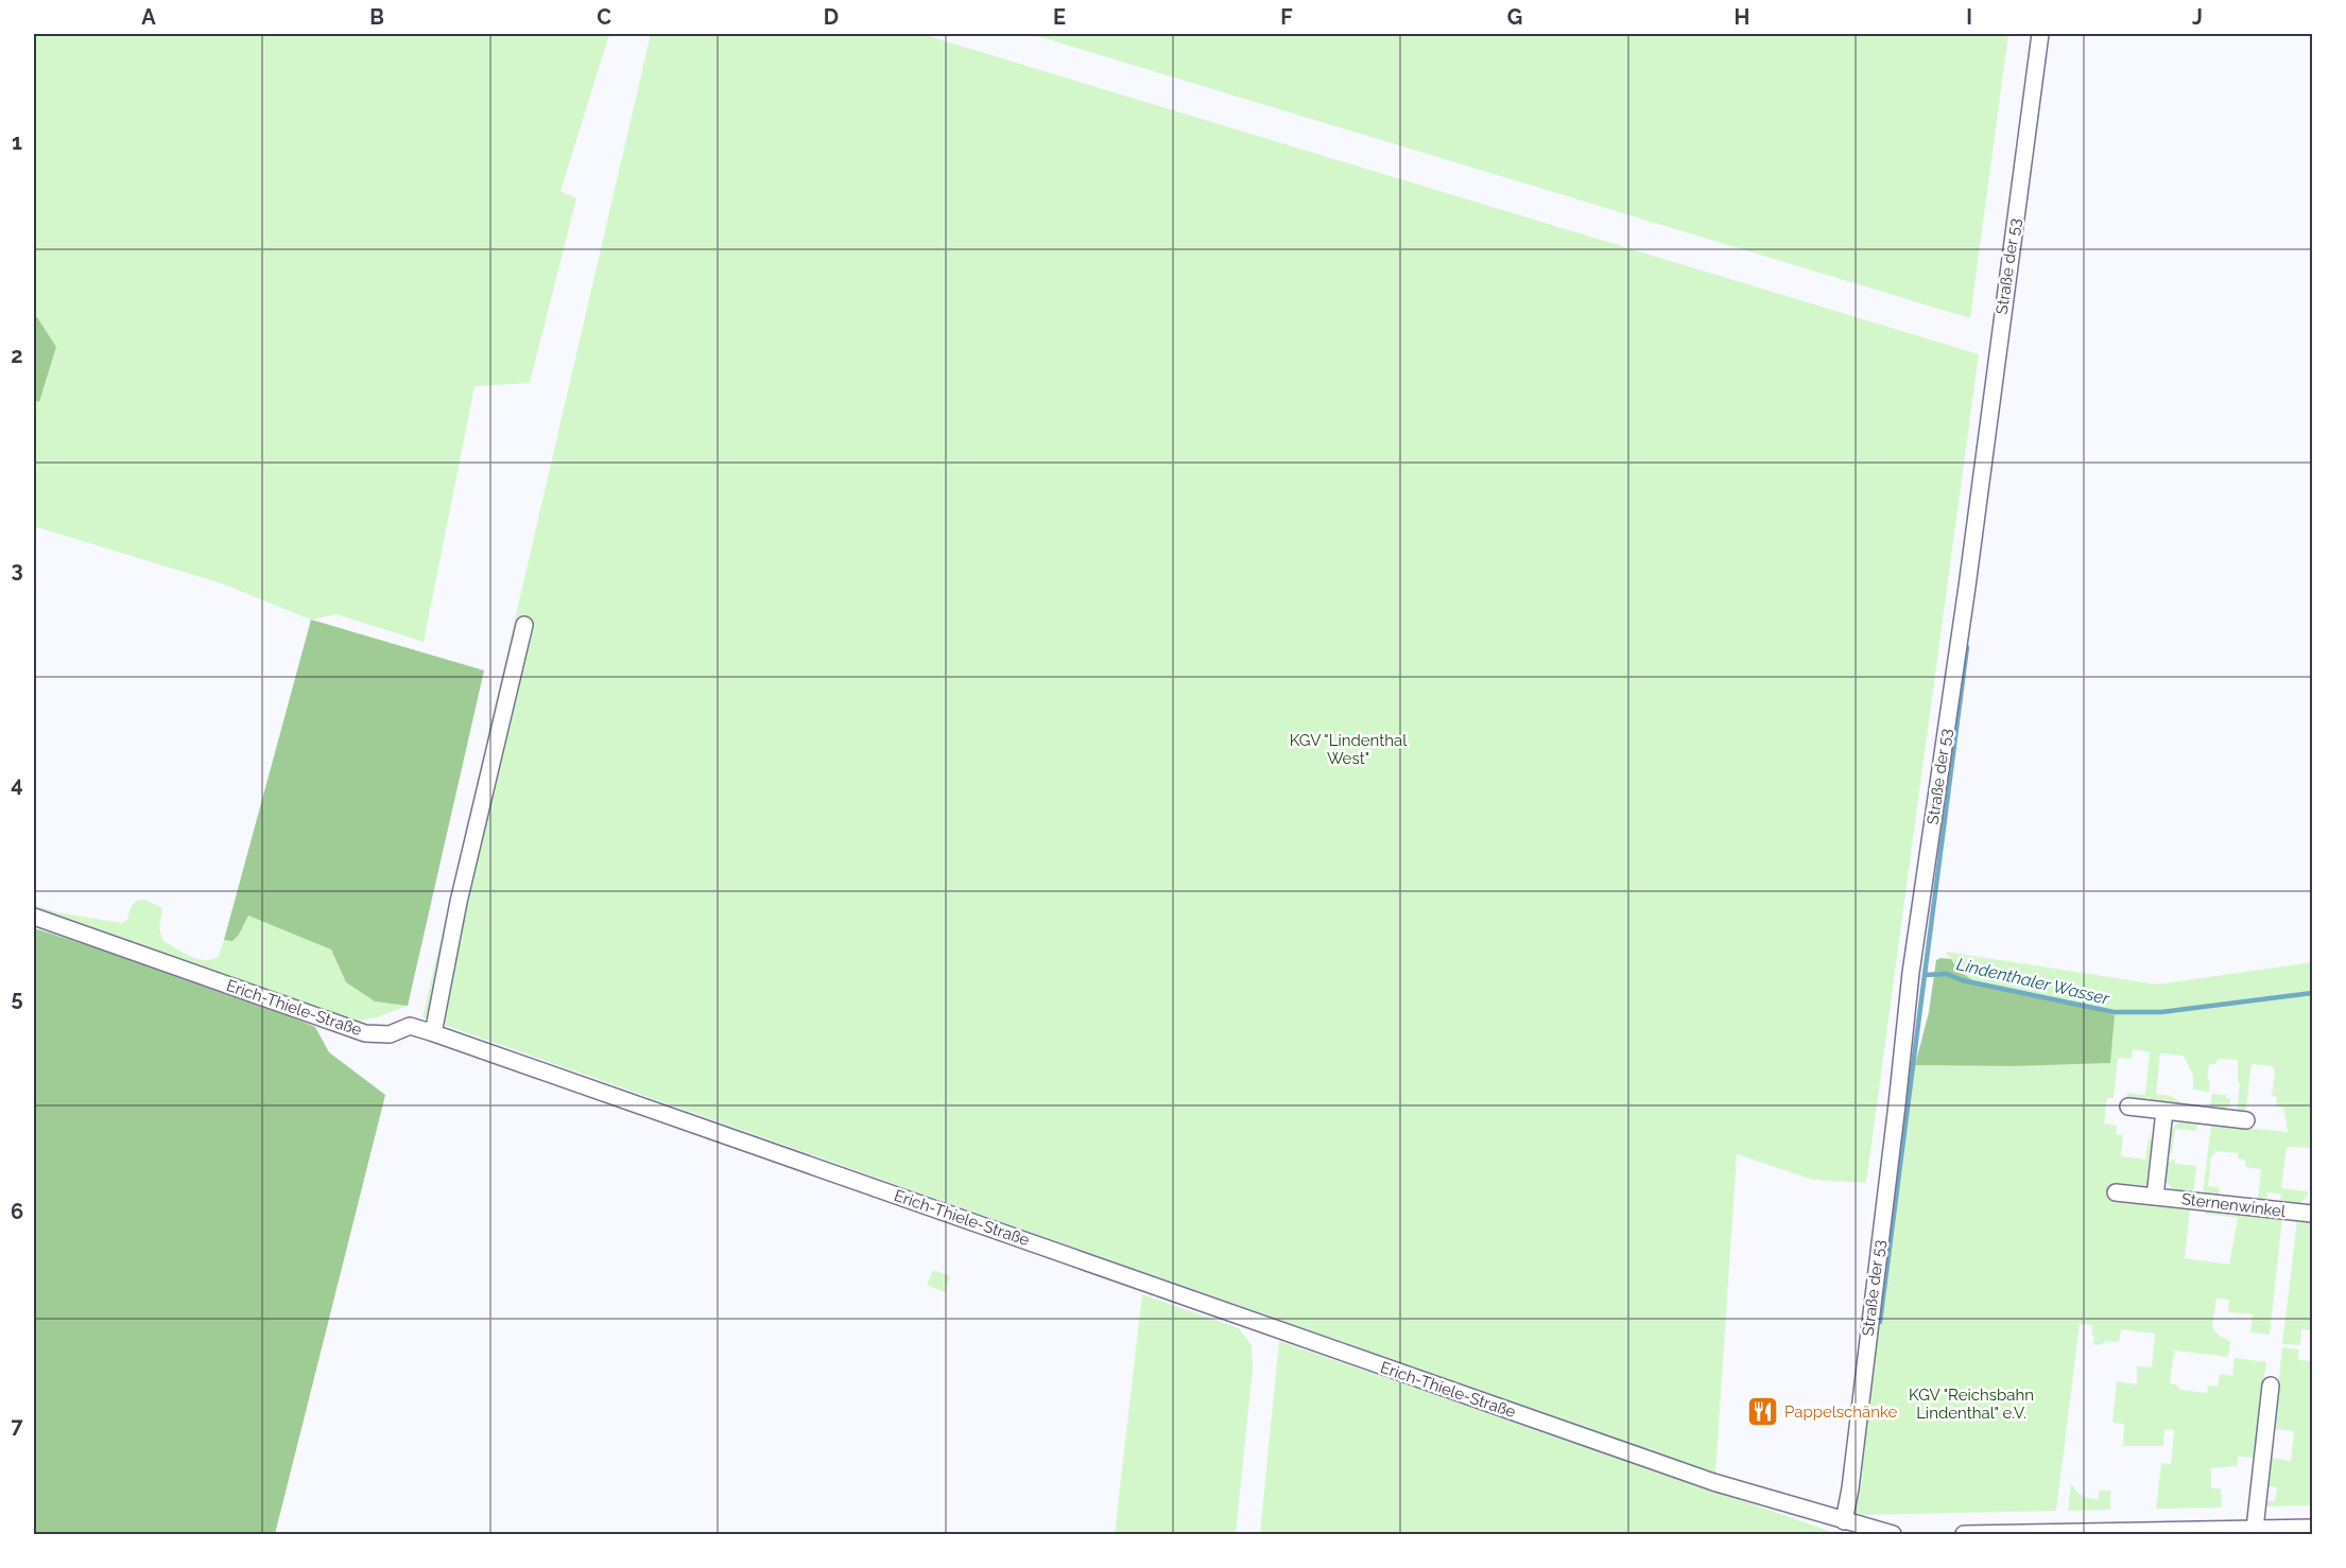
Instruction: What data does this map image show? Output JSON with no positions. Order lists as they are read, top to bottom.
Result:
{
  "streets": {
    "street": ["Straße der 53", "Erich-Thiele-Straße", "Sternenwinkel"]
  },
  "crossings": [
    ["Straße der 53", "Erich-Thiele-Straße"]
  ],
  "water": ["Lindenthaler Wasser"],
  "parks": ["KGV \"Lindenthal West\"", "KGV \"Reichsbahn Lindenthal\" e.V."],
  "places": {
    "restaurant": ["Pappelschänke"]
  },
  "grid": {
    "columns": [
      "A",
      "B",
      "C",
      "D",
      "E",
      "F",
      "G",
      "H",
      "I",
      "J"
    ],
    "rows": [
      "1",
      "2",
      "3",
      "4",
      "5",
      "6",
      "7"
    ]
  }
}
